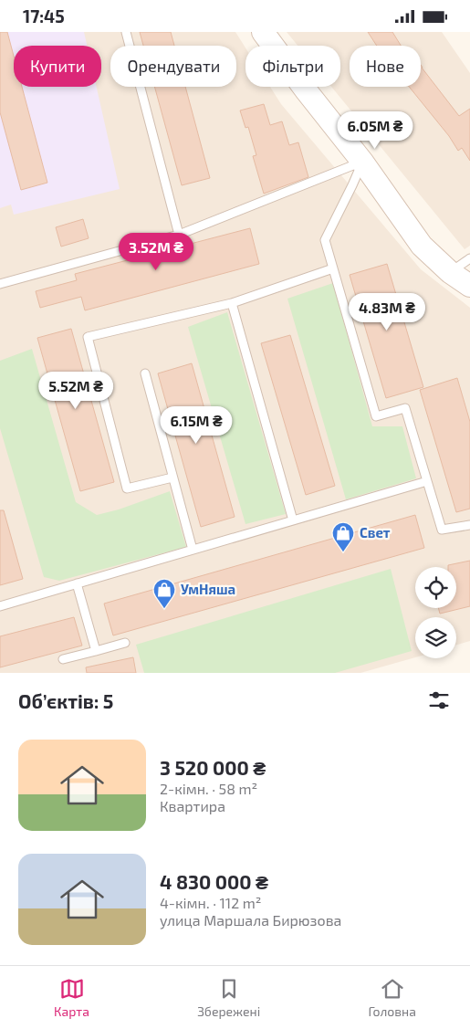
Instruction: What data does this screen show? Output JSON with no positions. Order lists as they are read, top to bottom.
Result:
{
  "places": {
    "shop": ["Свет", "УмНяша"]
  },
  "page": {
    "status": "17:45",
    "chip": [
      "Купити",
      "Орендувати",
      "Фільтри",
      "Нове"
    ],
    "price": [
      "6.05M ₴",
      "3.52M ₴",
      "4.83M ₴",
      "5.52M ₴",
      "6.15M ₴"
    ],
    "heading": "Об’єктів: 5",
    "list": [
      {
        "name": "3 520 000 ₴",
        "note": "2-кімн. · 58 m² · Квартира"
      },
      {
        "name": "4 830 000 ₴",
        "note": "4-кімн. · 112 m² · улица Маршала Бирюзова"
      }
    ],
    "tabs": ["Карта", "Збережені", "Головна"]
  }
}
